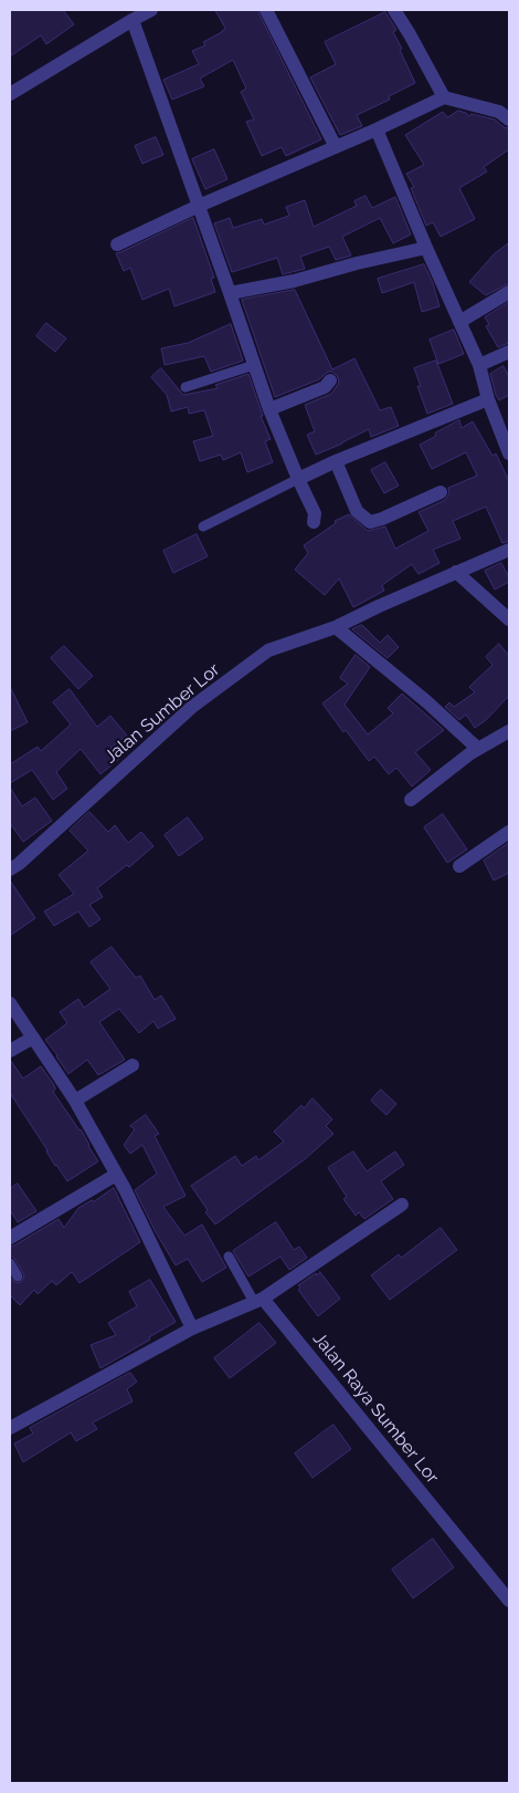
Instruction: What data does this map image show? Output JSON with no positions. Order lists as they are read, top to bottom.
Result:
{
  "streets": {
    "street": ["Jalan Sumber Lor", "Jalan Raya Sumber Lor"]
  }
}
